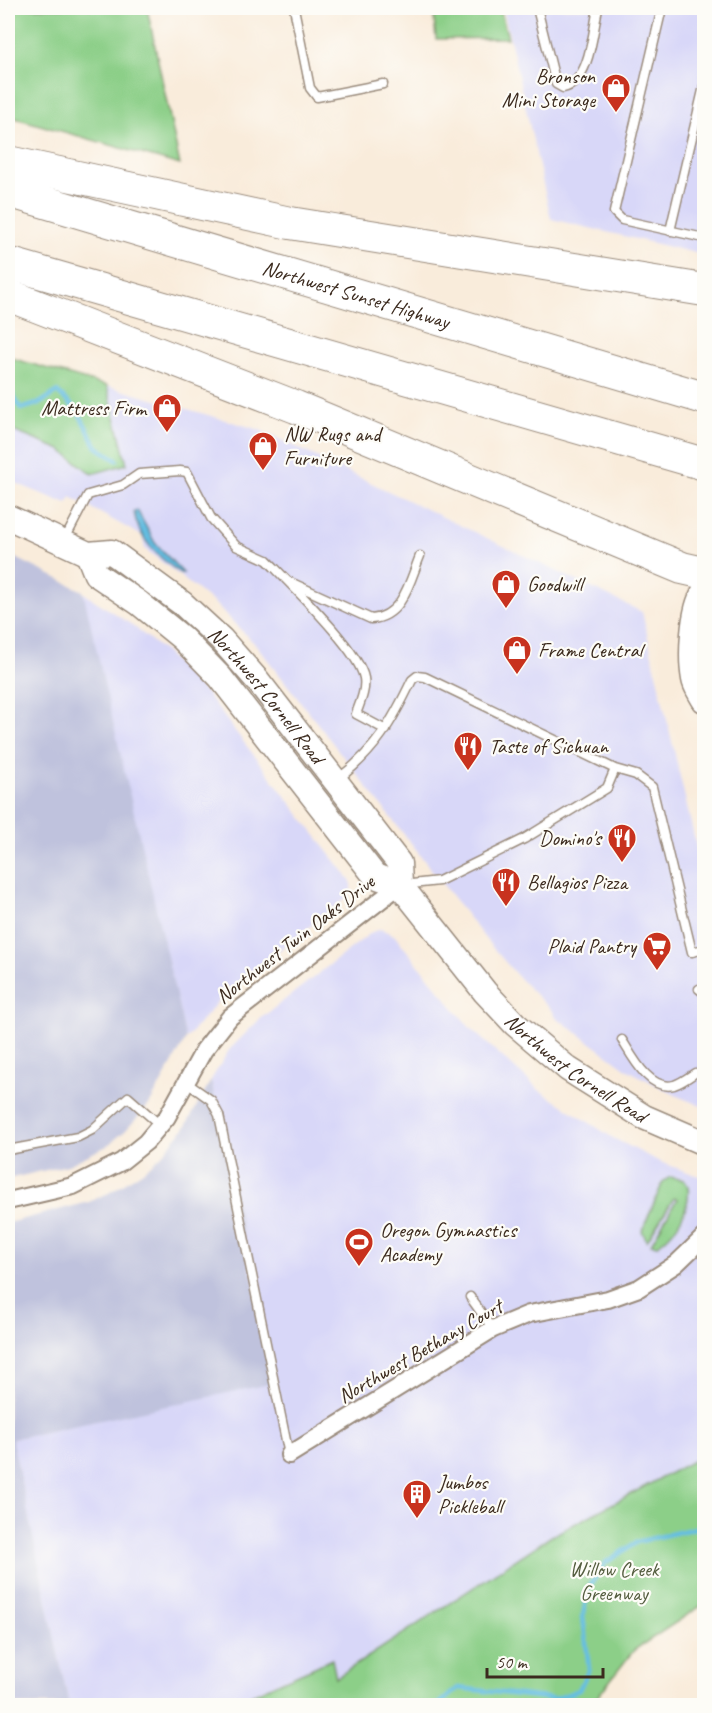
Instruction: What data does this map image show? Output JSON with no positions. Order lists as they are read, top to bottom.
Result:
{
  "streets": {
    "highway": ["Northwest Sunset Highway"],
    "main road": ["Northwest Cornell Road"],
    "street": ["Northwest Twin Oaks Drive", "Northwest Bethany Court"]
  },
  "crossings": [
    ["Northwest Cornell Road", "Northwest Twin Oaks Drive"]
  ],
  "parks": ["Willow Creek Greenway"],
  "places": {
    "shop": [
      "Bronson Mini Storage",
      "Mattress Firm",
      "NW Rugs and Furniture",
      "Goodwill",
      "Frame Central"
    ],
    "restaurant": ["Taste of Sichuan", "Domino's", "Bellagios Pizza"],
    "supermarket": ["Plaid Pantry"],
    "sports": ["Oregon Gymnastics Academy"],
    "building": ["Jumbos Pickleball"]
  },
  "scale_bar": "50 m"
}
